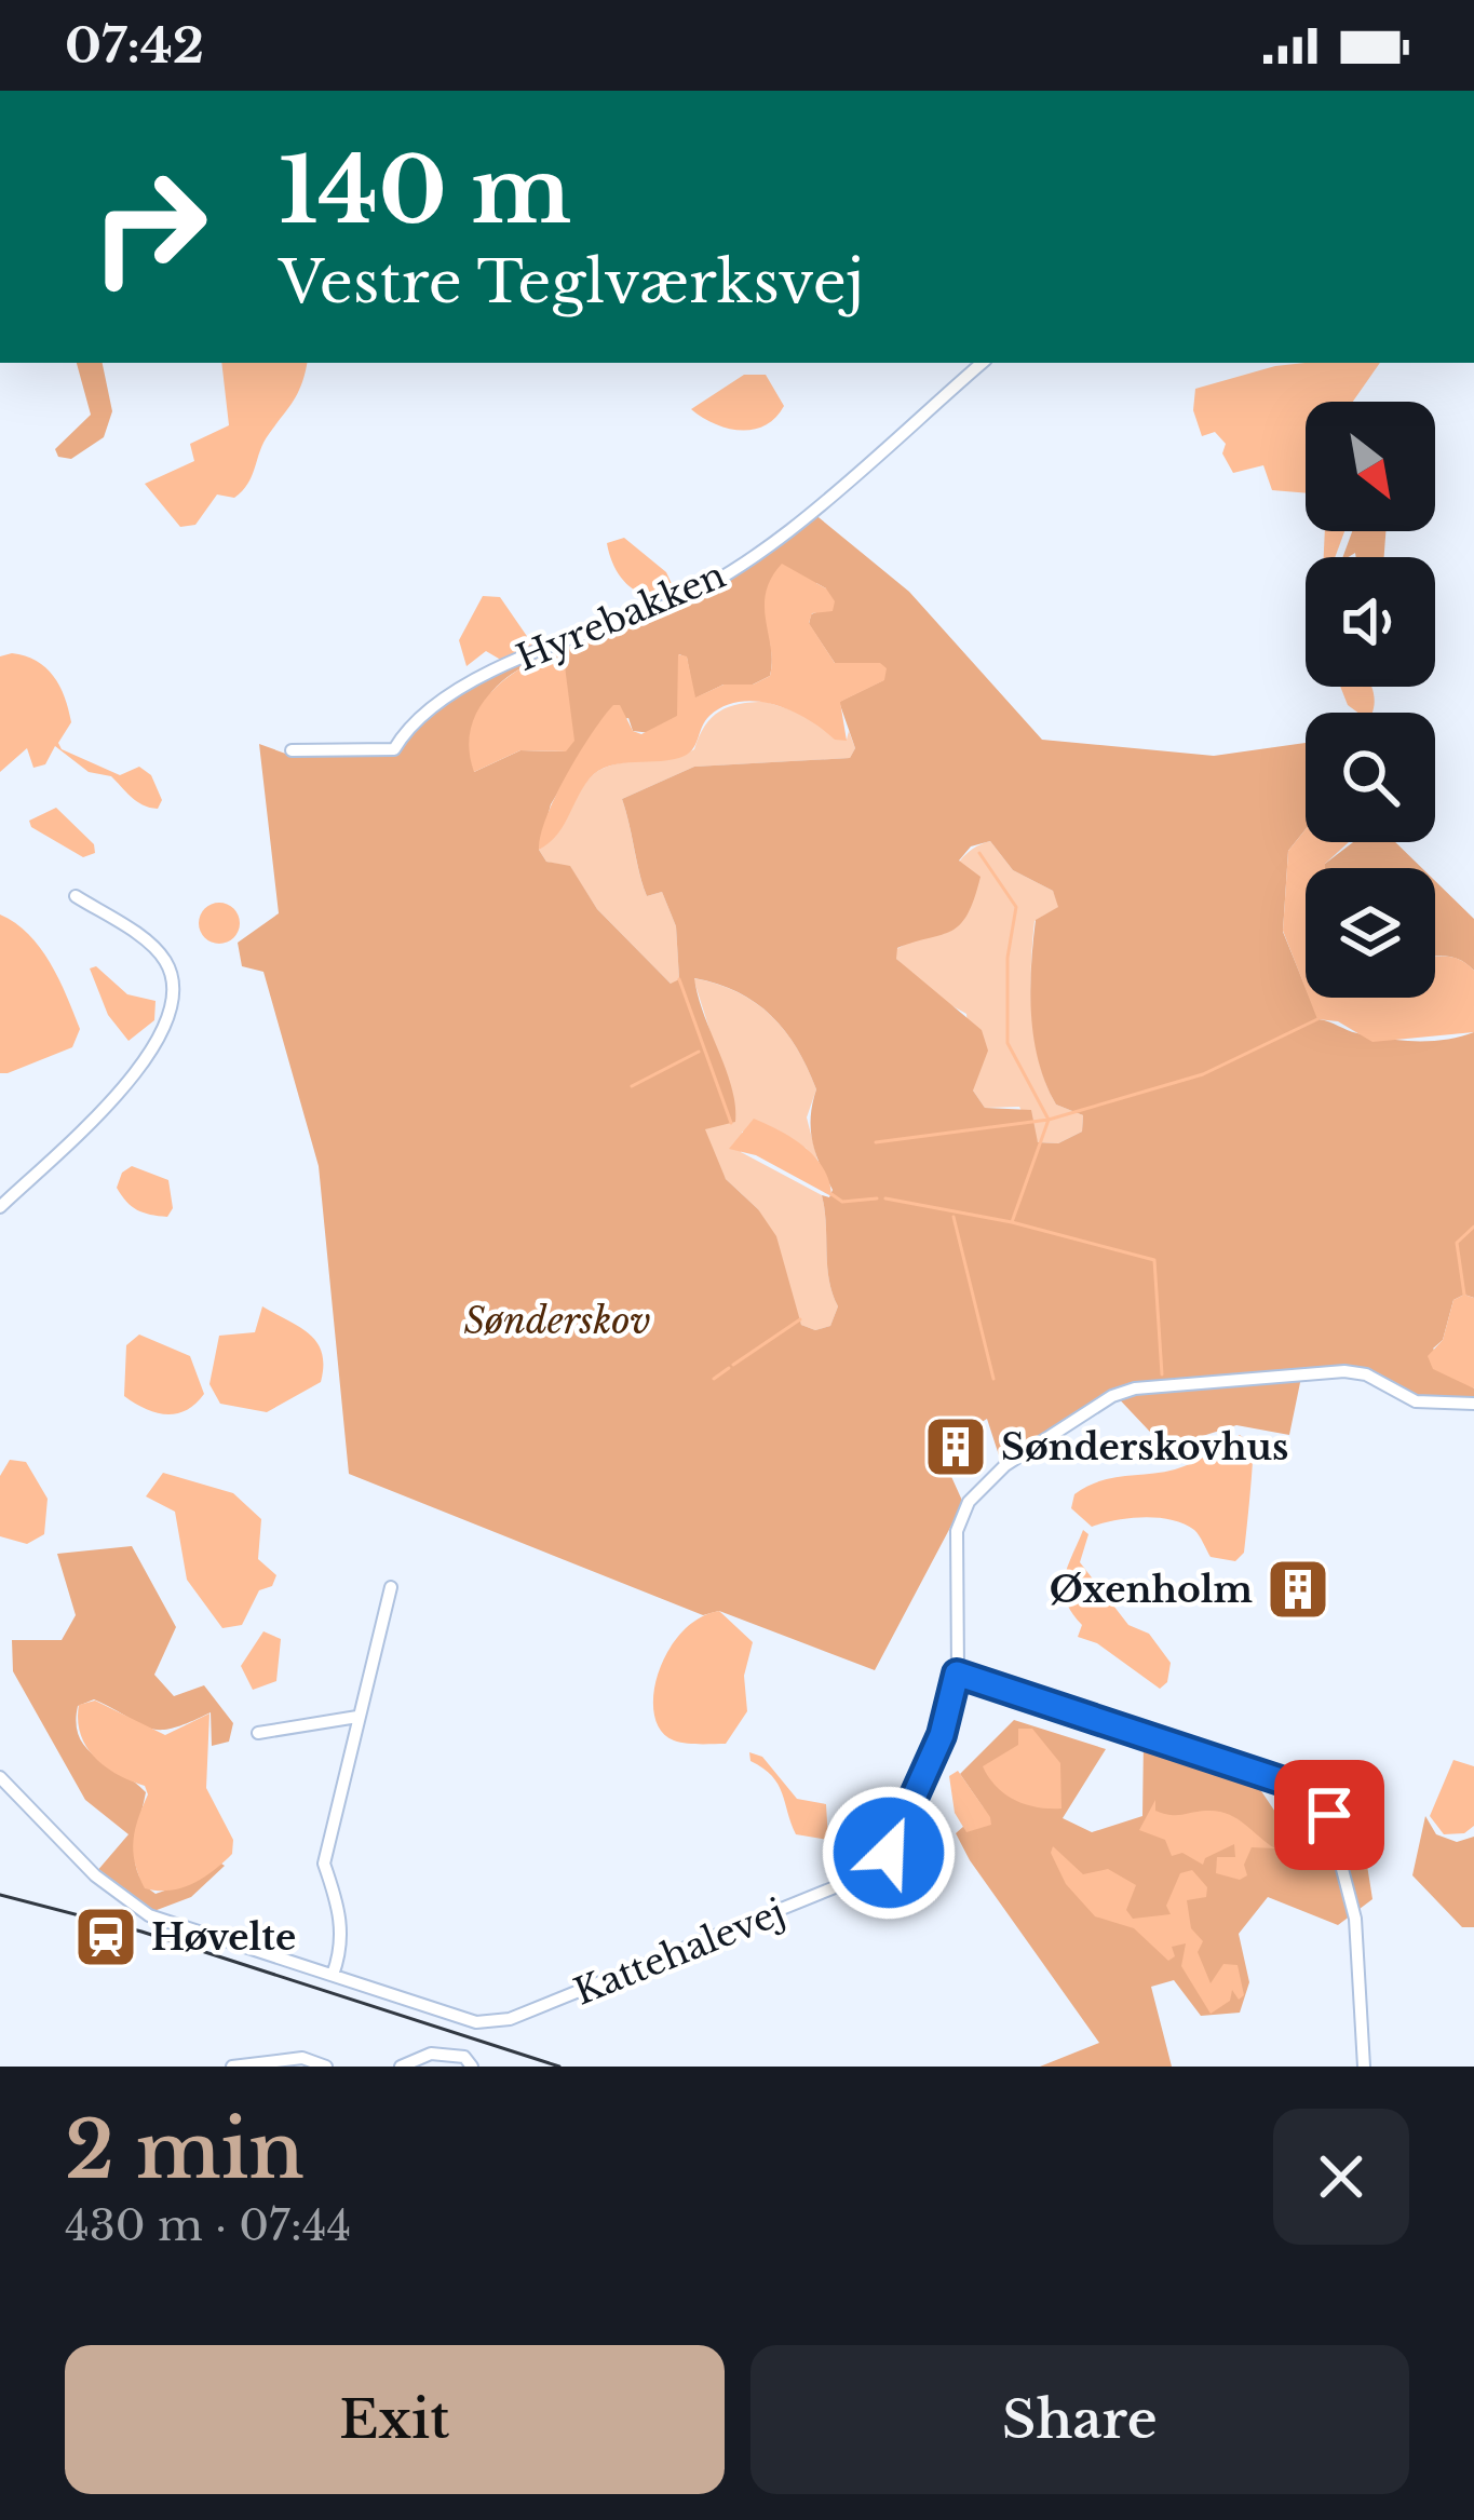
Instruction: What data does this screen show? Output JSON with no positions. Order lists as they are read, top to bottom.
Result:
{
  "streets": {
    "street": ["Hyrebakken", "Kattehalevej"]
  },
  "parks": ["Sønderskov"],
  "places": {
    "building": ["Sønderskovhus", "Øxenholm"],
    "station": ["Høvelte"]
  },
  "north": "bottom right",
  "page": {
    "status": "07:42",
    "turn": ["140 m", "Vestre Teglværksvej"],
    "heading": ["2 min", "430 m · 07:44"],
    "buttons": ["Exit", "Share"]
  }
}
